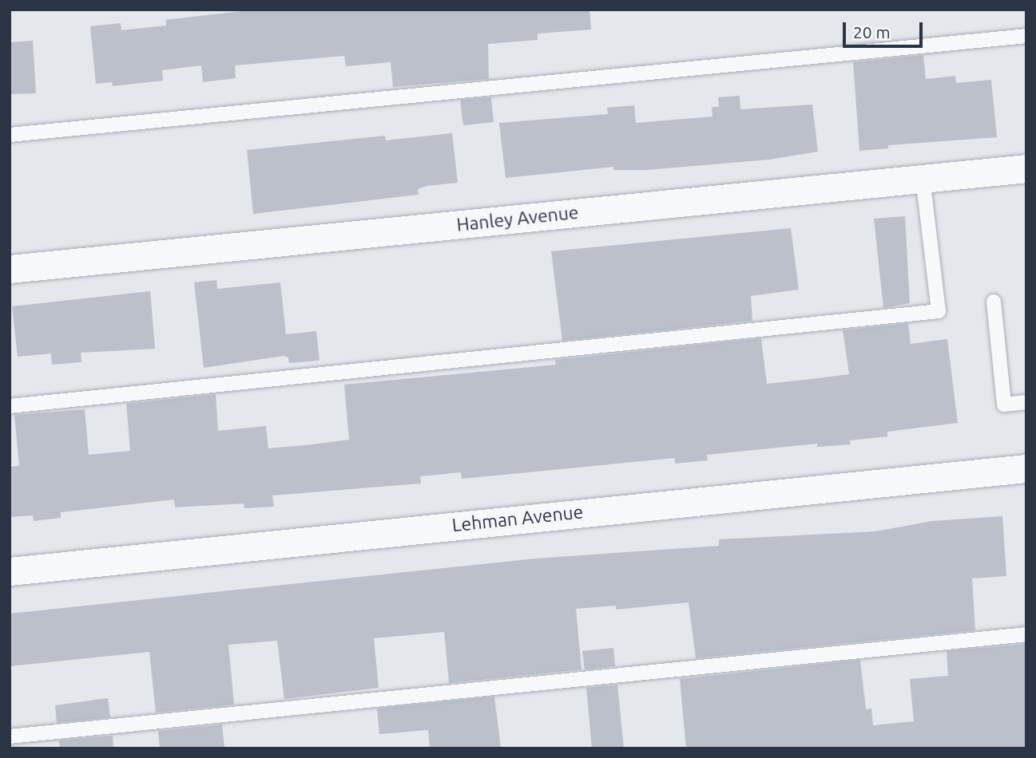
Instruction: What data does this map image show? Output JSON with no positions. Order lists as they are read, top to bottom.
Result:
{
  "streets": {
    "street": ["Hanley Avenue", "Lehman Avenue"]
  },
  "scale_bar": "20 m"
}
